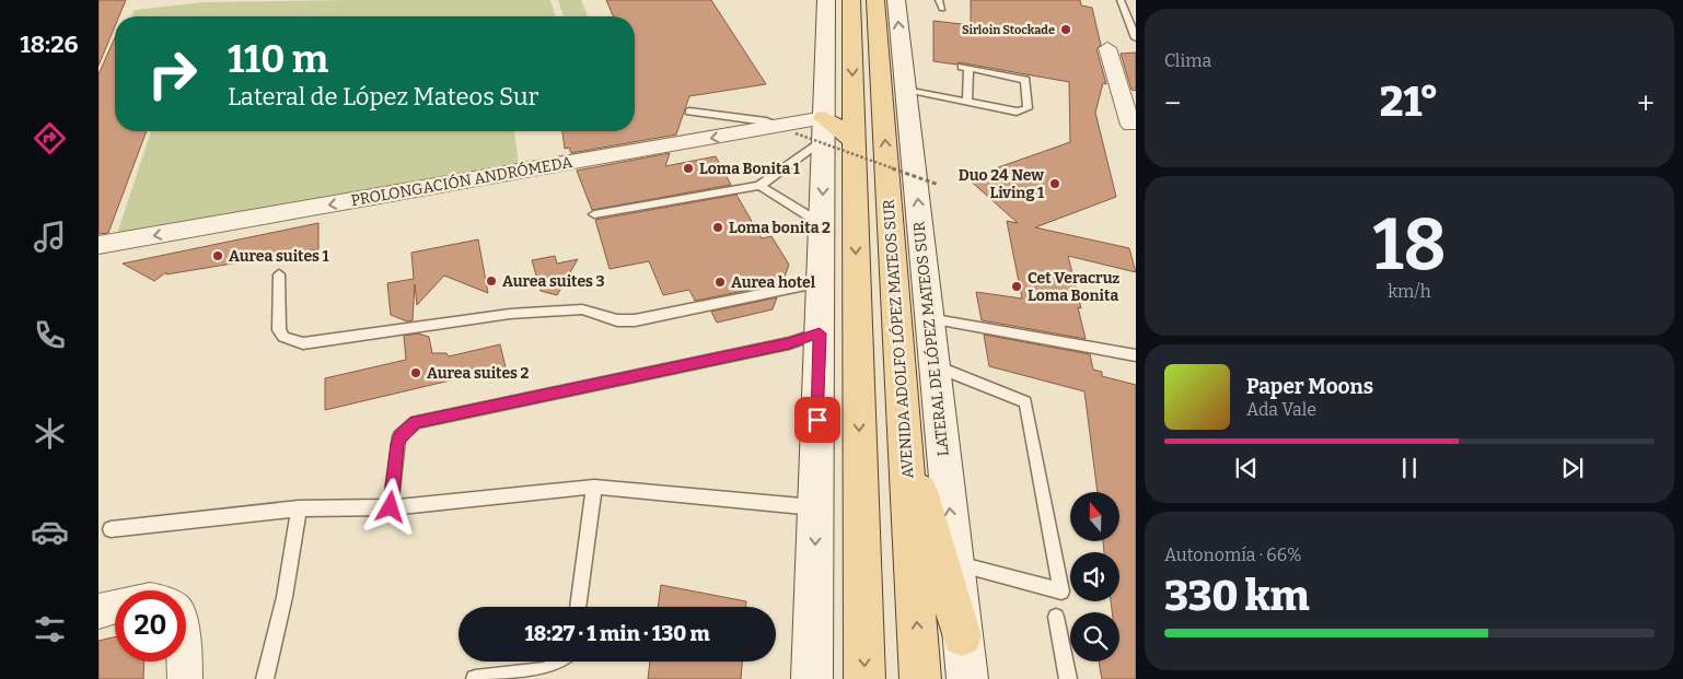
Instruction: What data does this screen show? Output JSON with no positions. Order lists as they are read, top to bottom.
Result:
{
  "streets": {
    "main road": ["AVENIDA ADOLFO LÓPEZ MATEOS SUR", "LATERAL DE LÓPEZ MATEOS SUR"],
    "street": ["PROLONGACIÓN ANDRÓMEDA"]
  },
  "one_way": ["PROLONGACIÓN ANDRÓMEDA"],
  "places": [
    "Sirloin Stockade",
    "Loma Bonita 1",
    "Duo 24 New Living 1",
    "Loma bonita 2",
    "Aurea suites 1",
    "Aurea suites 3",
    "Aurea hotel",
    "Cet Veracruz Loma Bonita",
    "Aurea suites 2"
  ],
  "north": "top",
  "page": {
    "tabs": "18:26",
    "tile": [
      "Clima",
      ["18", "km/h"],
      ["Autonomía · 66%", "330 km"]
    ],
    "turn": ["110 m", "Lateral de López Mateos Sur"],
    "heat": ["−", "21°", "+"],
    "song": ["Paper Moons", "Ada Vale"],
    "limit": "20",
    "trip": "18:27 · 1 min · 130 m"
  }
}
